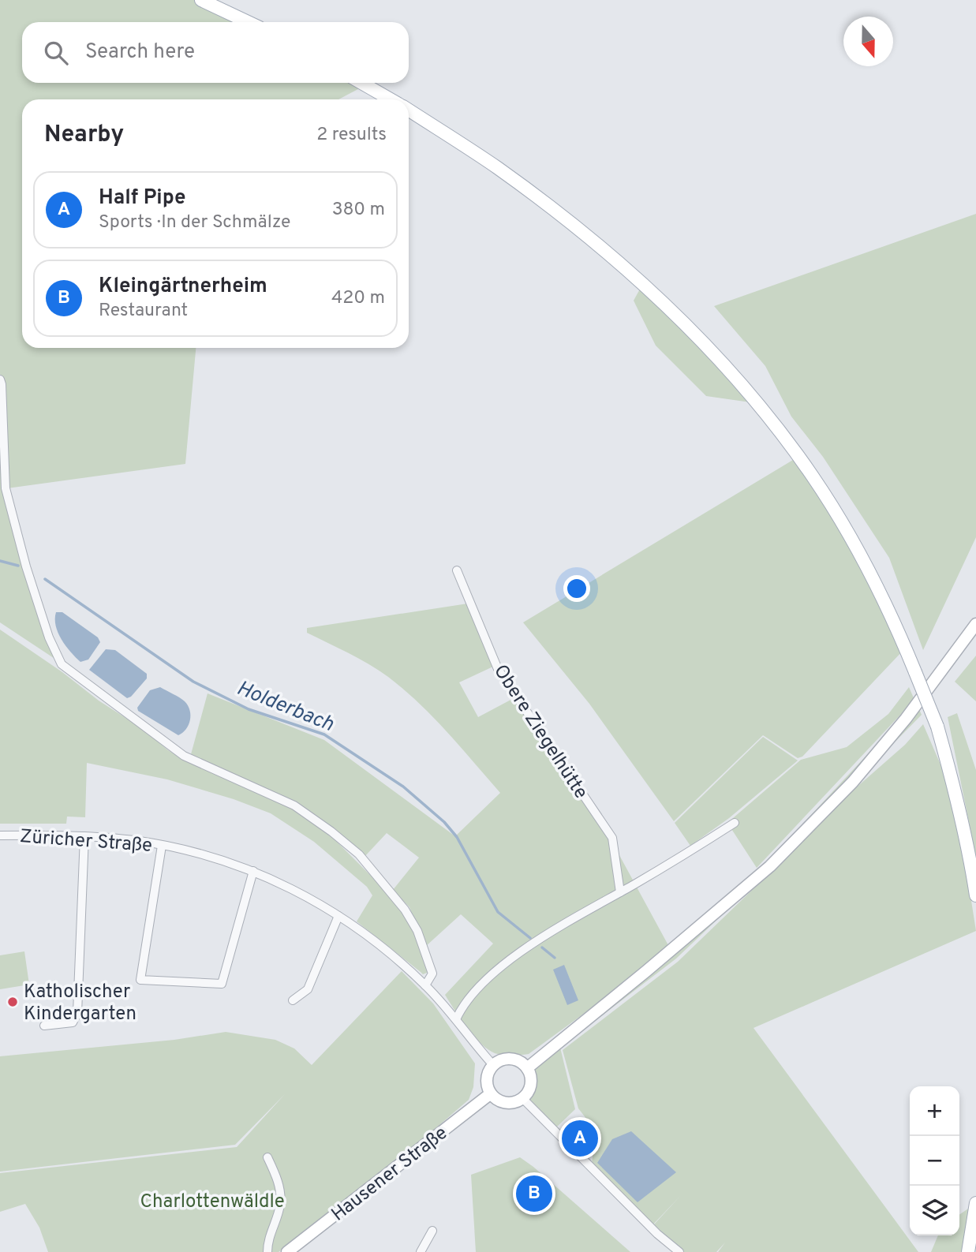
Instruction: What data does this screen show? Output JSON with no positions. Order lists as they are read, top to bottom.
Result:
{
  "streets": {
    "main road": ["Hausener Straße"],
    "street": ["Obere Ziegelhütte", "Züricher Straße"]
  },
  "crossings": [
    ["Züricher Straße", "Hausener Straße"]
  ],
  "water": ["Holderbach"],
  "parks": ["Charlottenwäldle"],
  "places": ["Katholischer Kindergarten"],
  "north": "bottom",
  "page": {
    "search": "Search here",
    "heading": ["Nearby", "2 results"],
    "list": [
      {
        "mark": "A",
        "name": "Half Pipe",
        "note": "Sports · In der Schmälze",
        "value": "380 m"
      },
      {
        "mark": "B",
        "name": "Kleingärtnerheim",
        "note": "Restaurant",
        "value": "420 m"
      }
    ],
    "map_buttons": ["+", "−"],
    "pins": ["A", "B"]
  }
}
